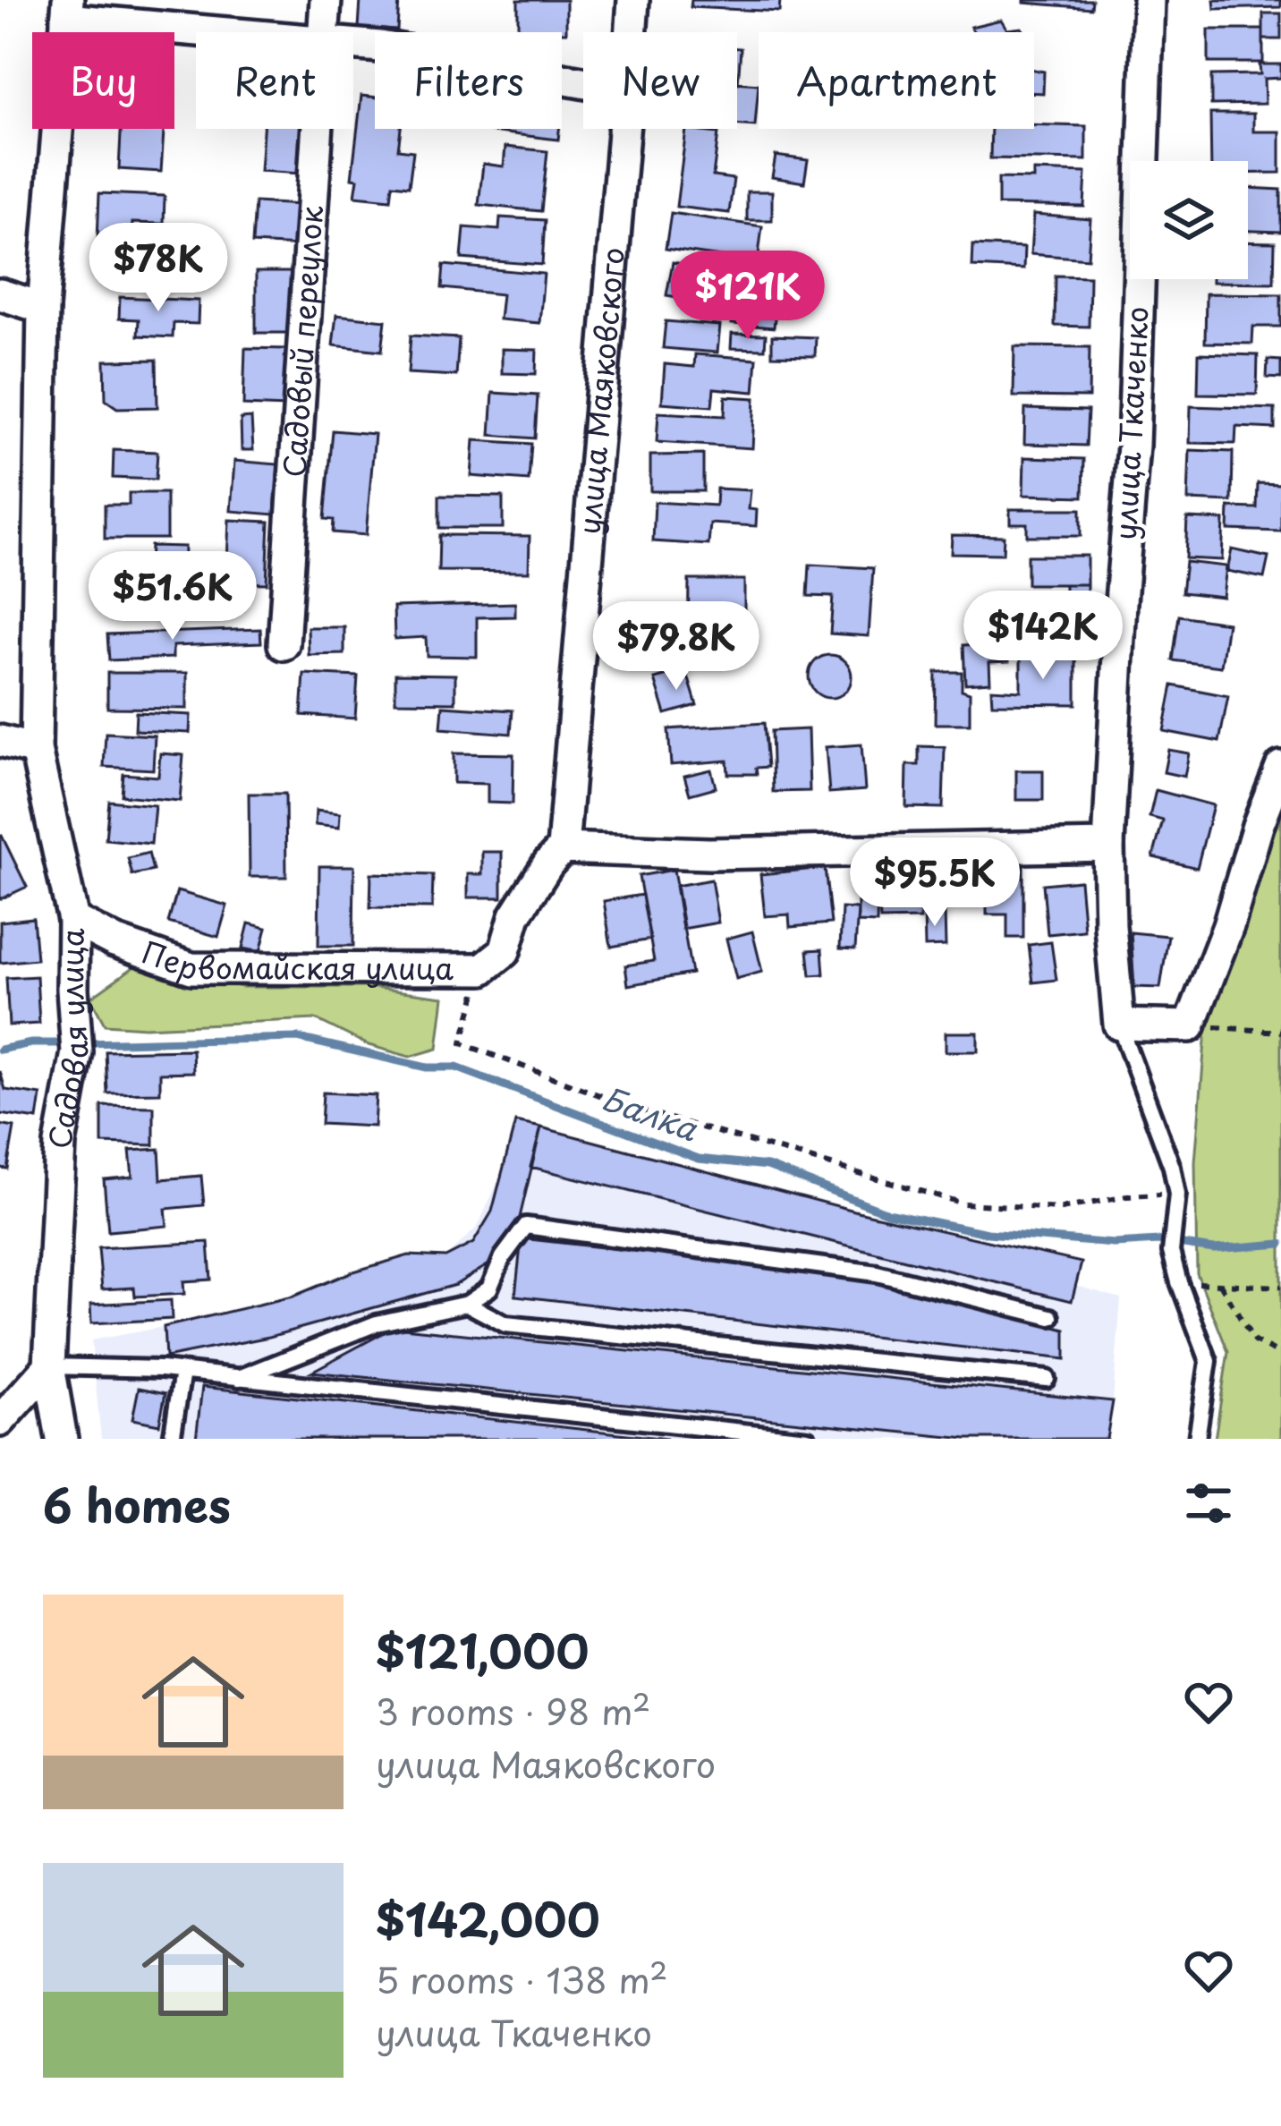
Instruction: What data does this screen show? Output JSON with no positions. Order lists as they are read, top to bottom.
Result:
{
  "streets": {
    "street": [
      "Садовый переулок",
      "улица Маяковского",
      "улица Ткаченко",
      "Первомайская улица",
      "Садовая улица"
    ]
  },
  "crossings": [
    ["улица Маяковского", "Первомайская улица"],
    ["Первомайская улица", "Садовая улица"]
  ],
  "water": ["Балка"],
  "page": {
    "chip": [
      "Buy",
      "Rent",
      "Filters",
      "New",
      "Apartment"
    ],
    "price": [
      "$78K",
      "$121K",
      "$51.6K",
      "$142K",
      "$79.8K",
      "$95.5K"
    ],
    "heading": "6 homes",
    "list": [
      {
        "name": "$121,000",
        "note": "3 rooms · 98 m² · улица Маяковского"
      },
      {
        "name": "$142,000",
        "note": "5 rooms · 138 m² · улица Ткаченко"
      }
    ]
  }
}
